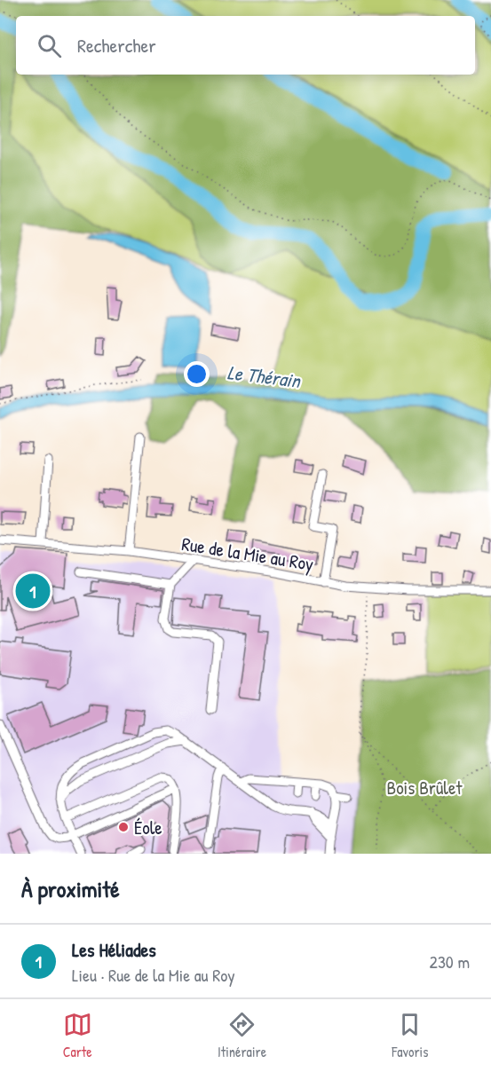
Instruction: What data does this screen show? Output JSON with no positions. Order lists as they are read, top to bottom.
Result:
{
  "streets": {
    "street": ["Rue de la Mie au Roy"]
  },
  "water": ["Le Thérain"],
  "parks": ["Bois Brûlet"],
  "places": ["Éole"],
  "page": {
    "search": "Rechercher",
    "pins": "1",
    "heading": "À proximité",
    "list": [
      {
        "mark": "1",
        "name": "Les Héliades",
        "note": "Lieu · Rue de la Mie au Roy",
        "value": "230 m"
      }
    ],
    "nav": ["Carte", "Itinéraire", "Favoris"]
  }
}
